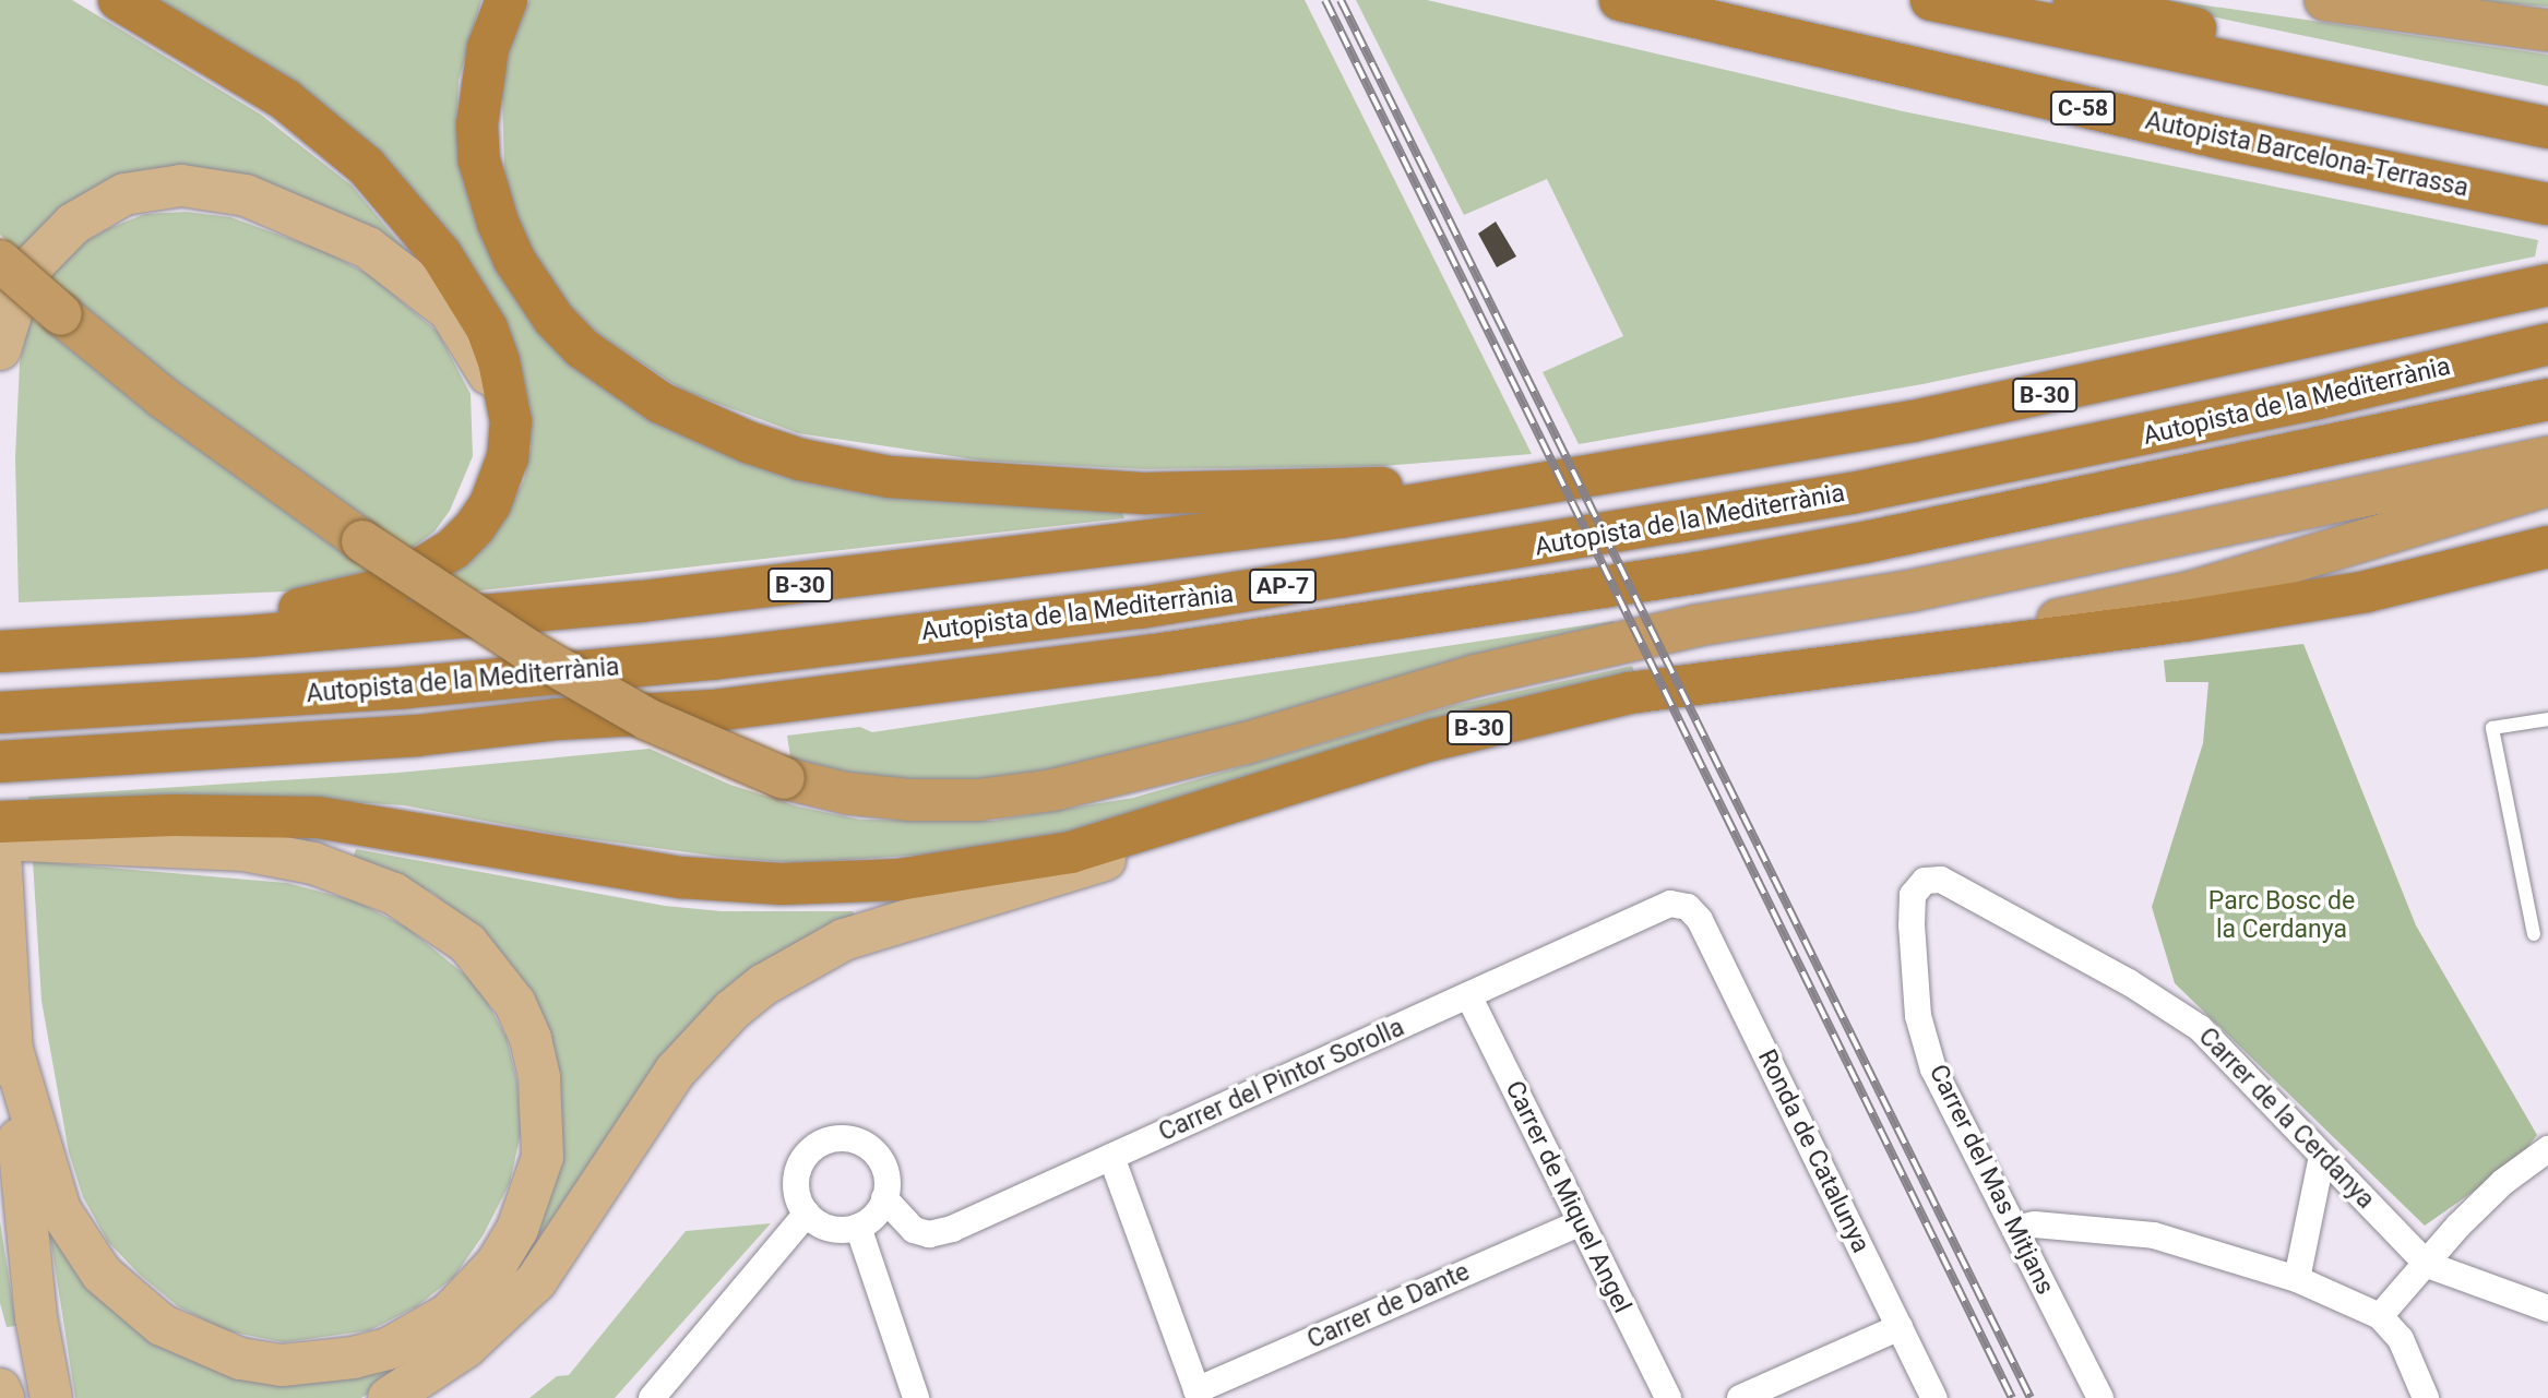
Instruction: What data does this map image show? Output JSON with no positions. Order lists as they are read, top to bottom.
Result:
{
  "streets": {
    "highway": [
      "C-58",
      "Autopista Barcelona-Terrassa",
      "B-30",
      "Autopista de la Mediterrània",
      "AP-7"
    ],
    "street": [
      "Carrer del Pintor Sorolla",
      "Carrer de la Cerdanya",
      "Ronda de Catalunya",
      "Carrer del Mas Mitjans",
      "Carrer de Miquel Angel",
      "Carrer de Dante"
    ]
  },
  "crossings": [
    ["Carrer del Pintor Sorolla", "Ronda de Catalunya"],
    ["Carrer del Pintor Sorolla", "Carrer de Miquel Angel"],
    ["Carrer de la Cerdanya", "Carrer del Mas Mitjans"],
    ["Carrer de Miquel Angel", "Carrer de Dante"]
  ],
  "parks": ["Parc Bosc de la Cerdanya"]
}
